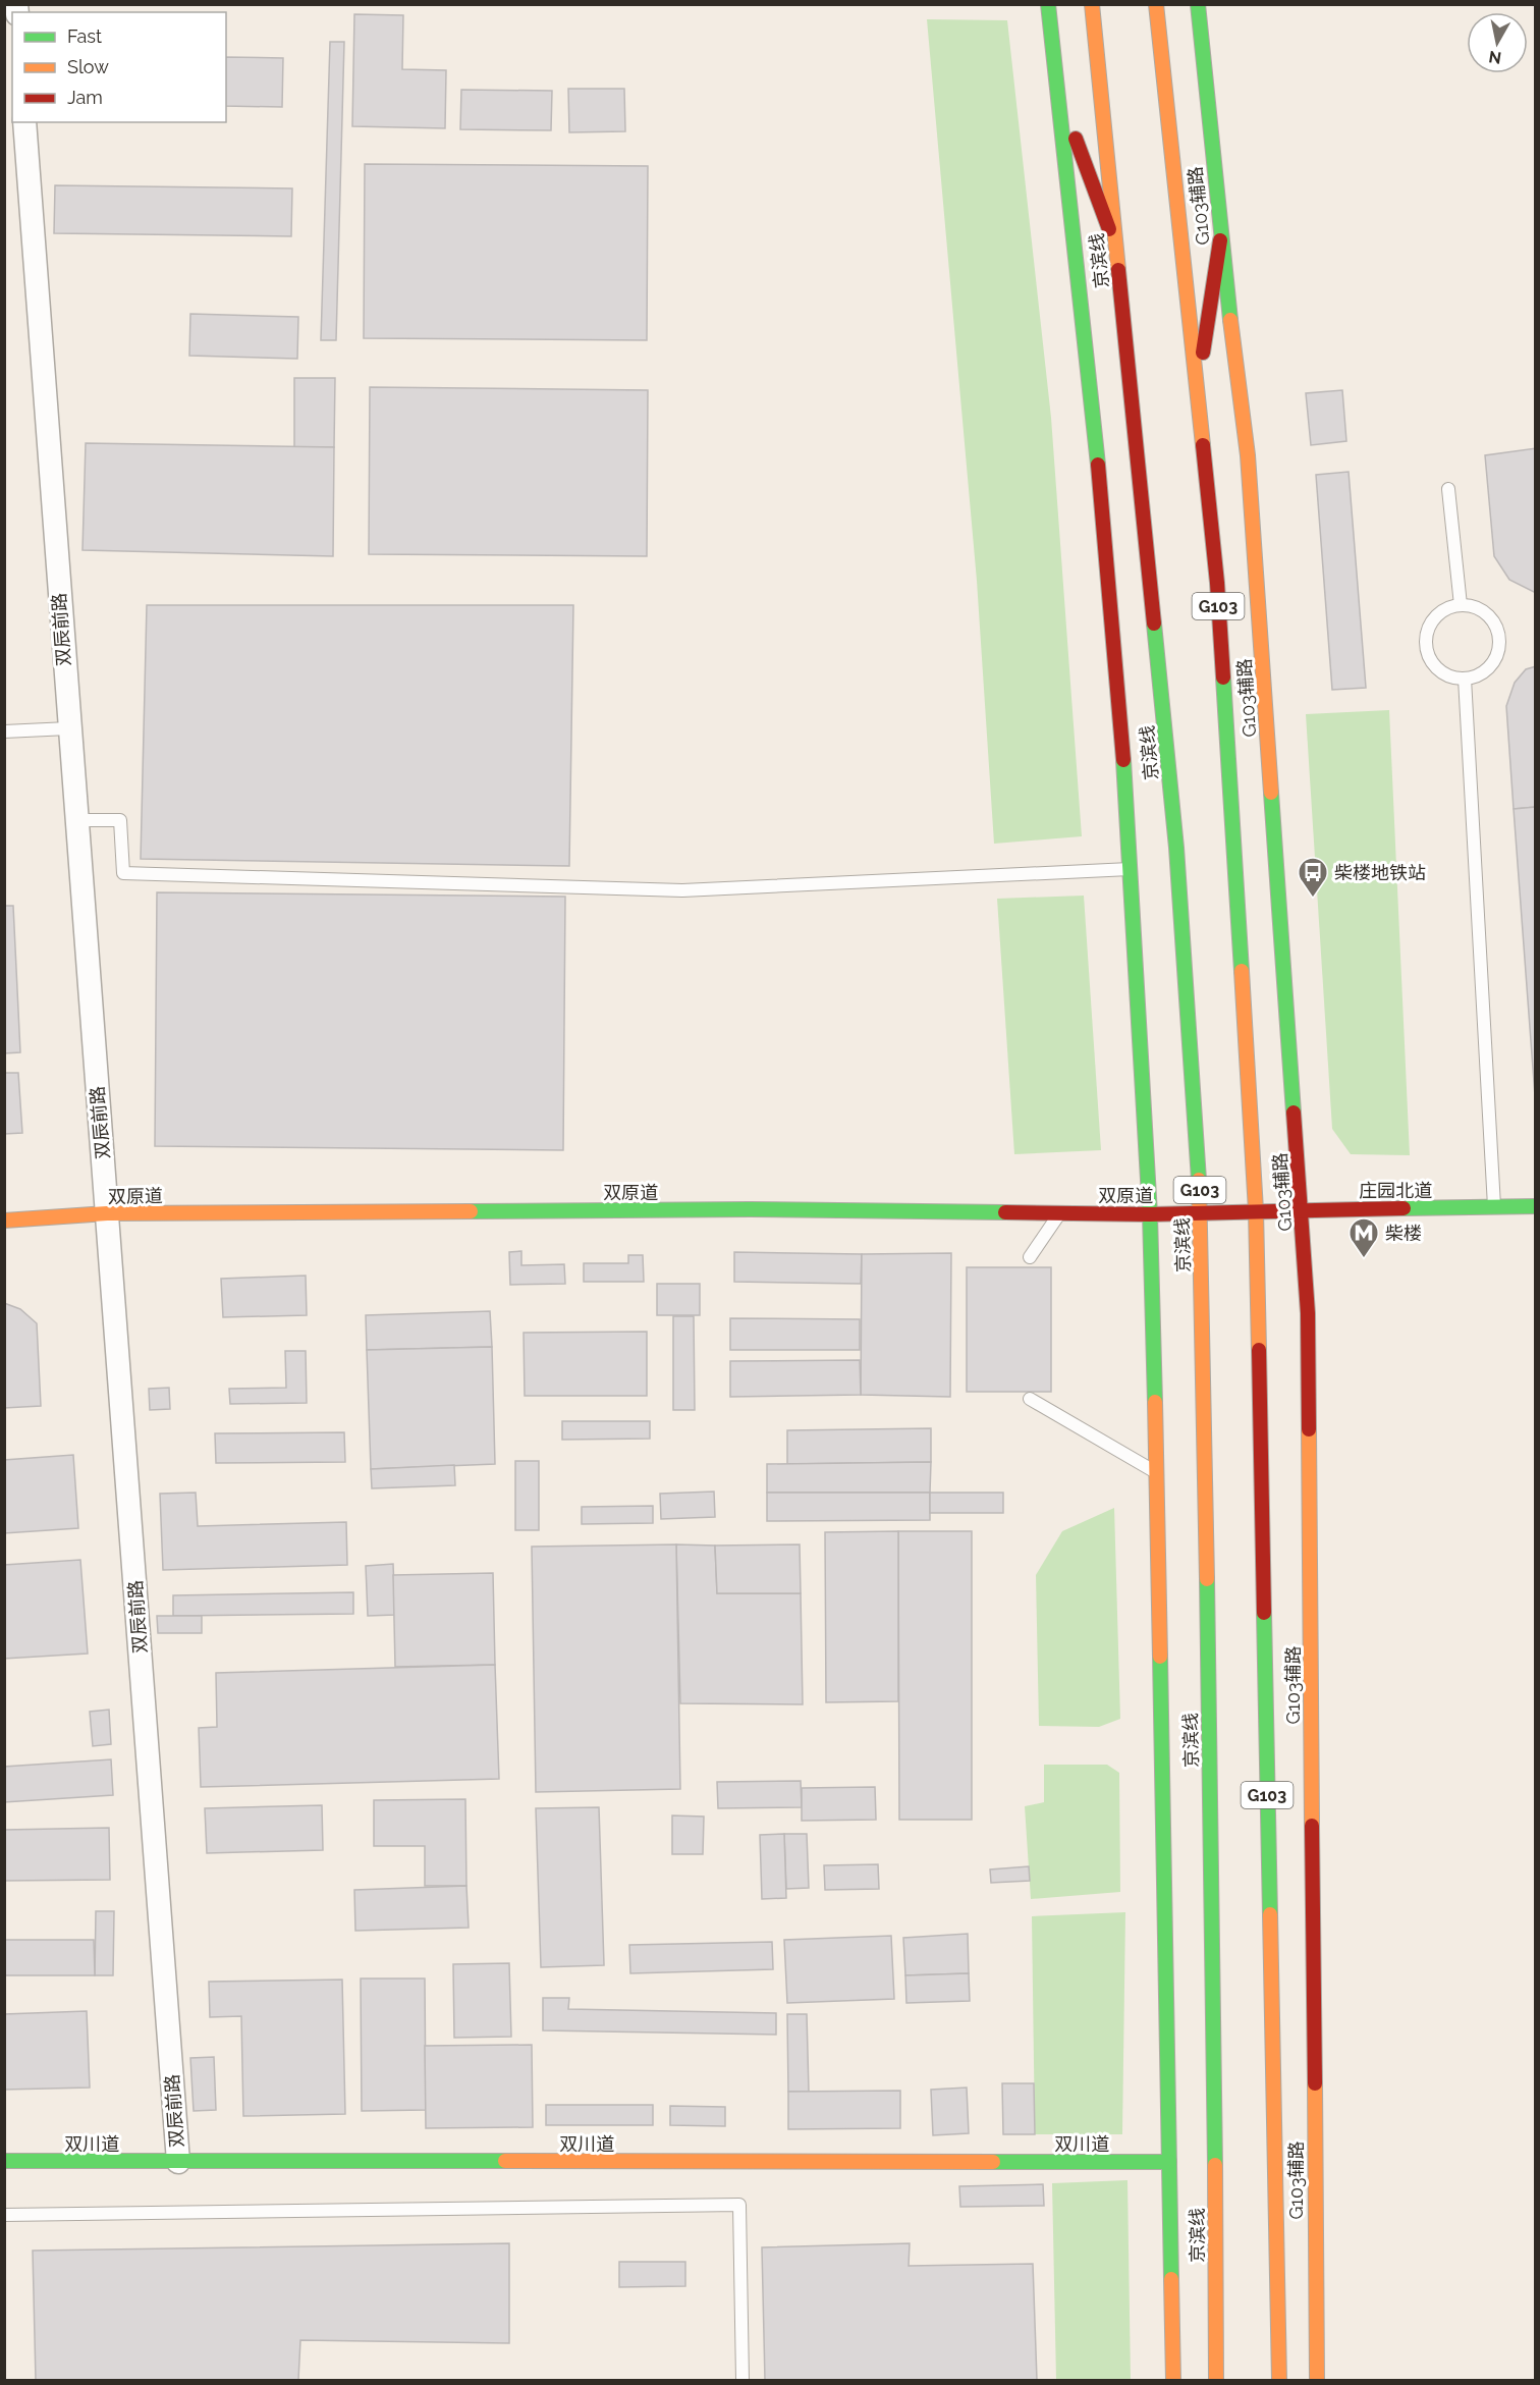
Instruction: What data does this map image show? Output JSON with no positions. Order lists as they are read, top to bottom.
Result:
{
  "streets": {
    "main road": [
      "G103辅路",
      "京滨线",
      "G103",
      "庄园北道",
      "双原道",
      "双川道"
    ],
    "street": ["双辰前路"]
  },
  "crossings": [
    ["G103辅路", "庄园北道"],
    ["京滨线", "双原道"],
    ["G103", "庄园北道"],
    ["G103", "双原道"],
    ["双辰前路", "双原道"],
    ["双辰前路", "双川道"],
    ["庄园北道", "双原道"]
  ],
  "places": {
    "bus stop": ["柴楼地铁站"],
    "metro station": ["柴楼"]
  },
  "legend": ["Fast", "Slow", "Jam"],
  "north": "bottom"
}
